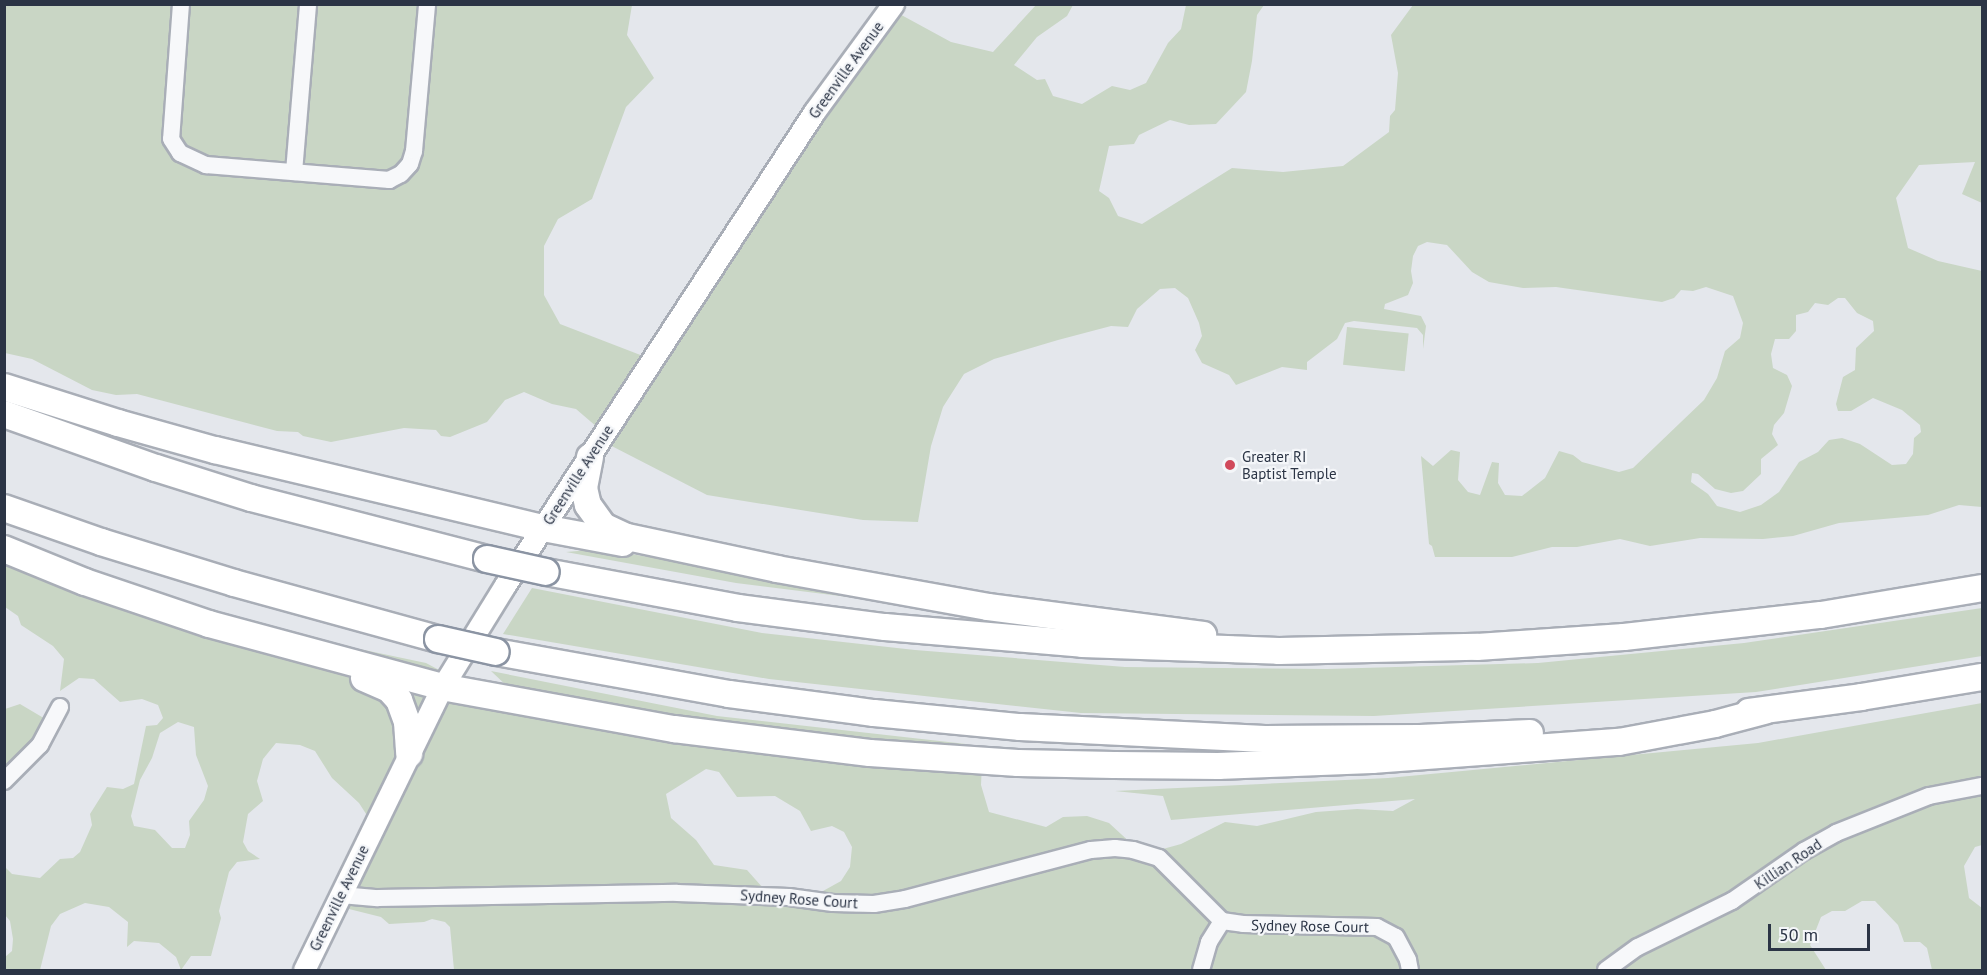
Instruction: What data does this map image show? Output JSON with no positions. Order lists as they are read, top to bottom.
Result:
{
  "streets": {
    "main road": ["Greenville Avenue"],
    "street": ["Killian Road", "Sydney Rose Court"]
  },
  "crossings": [
    ["Greenville Avenue", "Sydney Rose Court"]
  ],
  "places": ["Greater RI Baptist Temple"],
  "scale_bar": "50 m"
}
